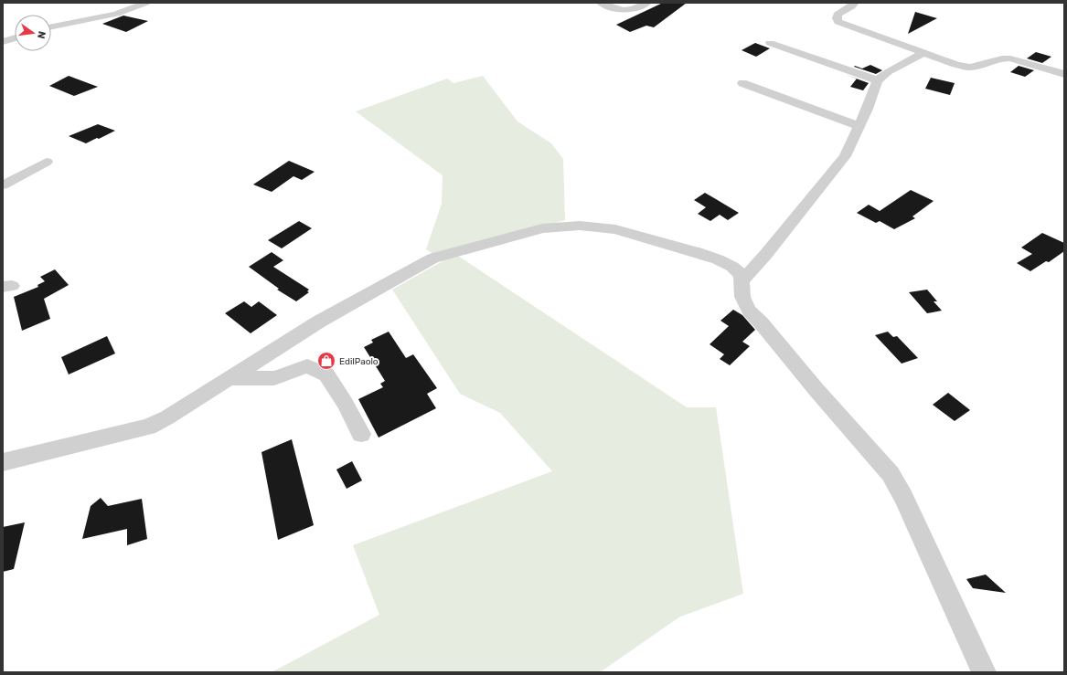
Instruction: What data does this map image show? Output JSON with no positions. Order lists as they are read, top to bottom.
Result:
{
  "places": {
    "shop": ["EdilPaolo"]
  },
  "north": "right"
}
